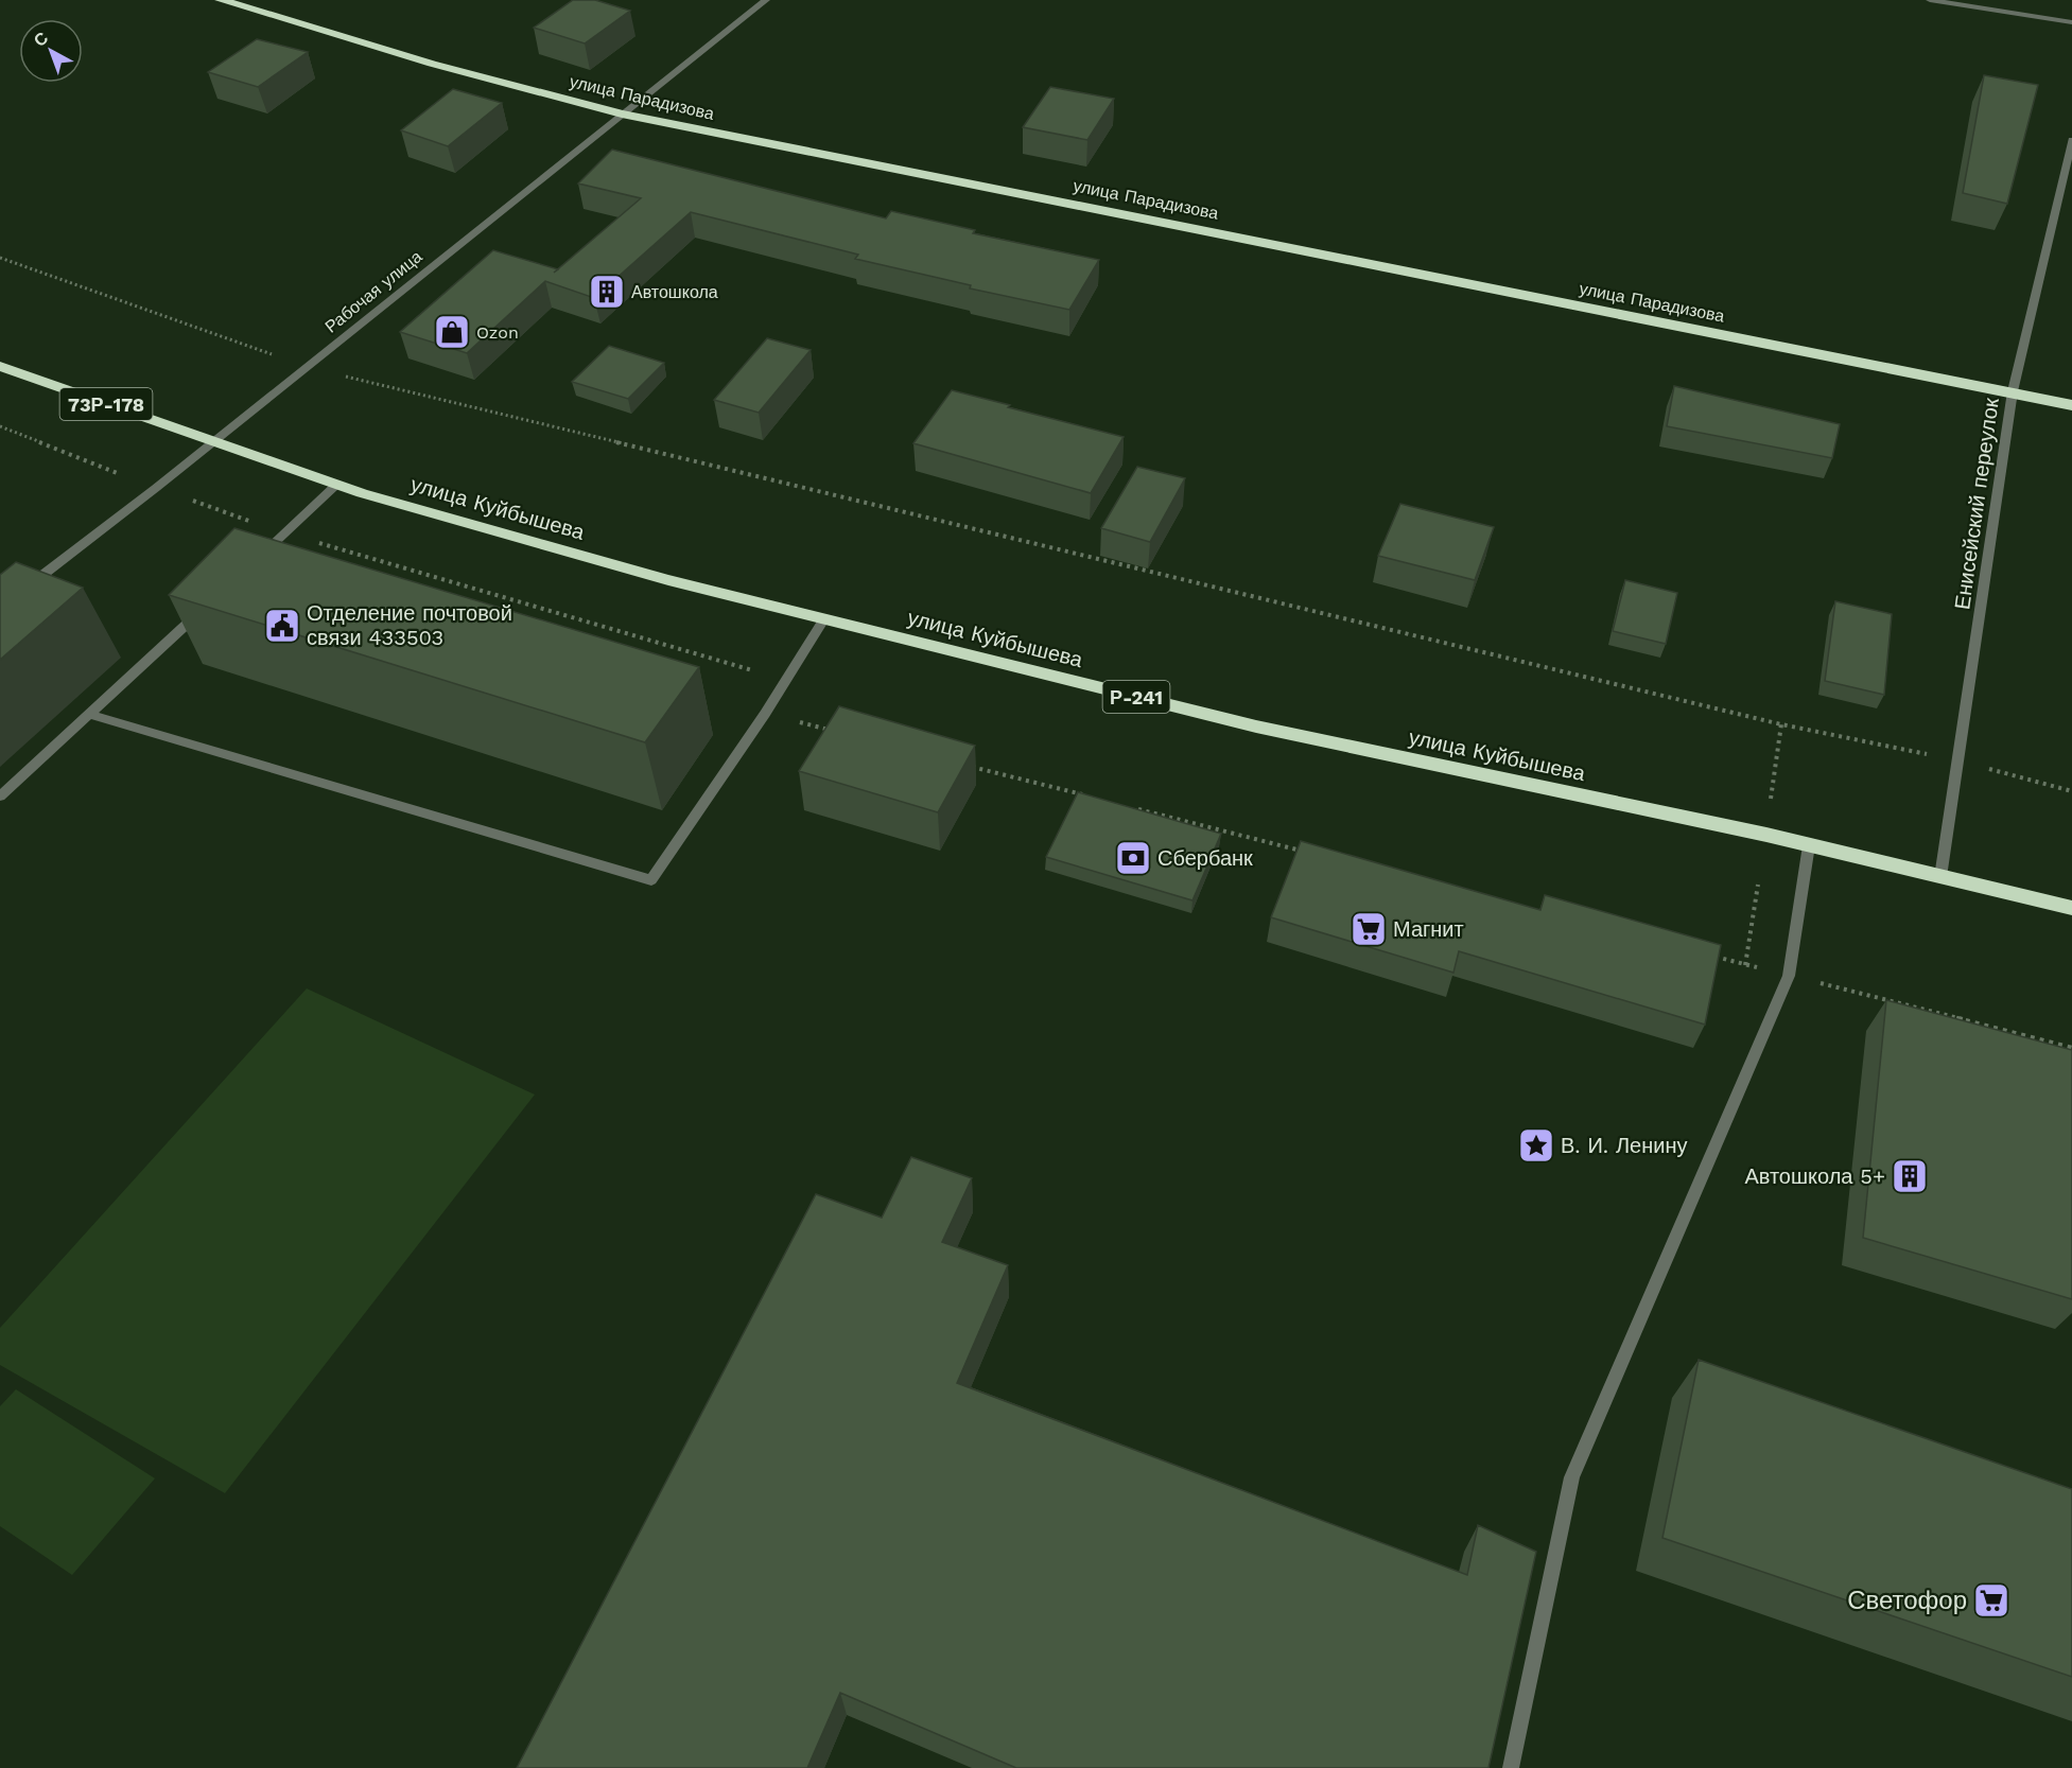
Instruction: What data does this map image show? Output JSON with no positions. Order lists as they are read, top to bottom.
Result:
{
  "streets": {
    "highway": [
      "улица Парадизова",
      "73Р-178",
      "улица Куйбышева",
      "Р-241"
    ],
    "street": ["Рабочая улица", "Енисейский переулок"]
  },
  "crossings": [
    ["улица Парадизова", "Рабочая улица"],
    ["улица Парадизова", "Енисейский переулок"],
    ["Рабочая улица", "улица Куйбышева"],
    ["Енисейский переулок", "улица Куйбышева"]
  ],
  "places": {
    "building": ["Автошкола", "Автошкола 5+"],
    "shop": ["Ozon"],
    "public building": ["Отделение почтовой связи 433503"],
    "bank": ["Сбербанк"],
    "supermarket": ["Магнит", "Светофор"],
    "place": ["В. И. Ленину"]
  },
  "north": "top left"
}
